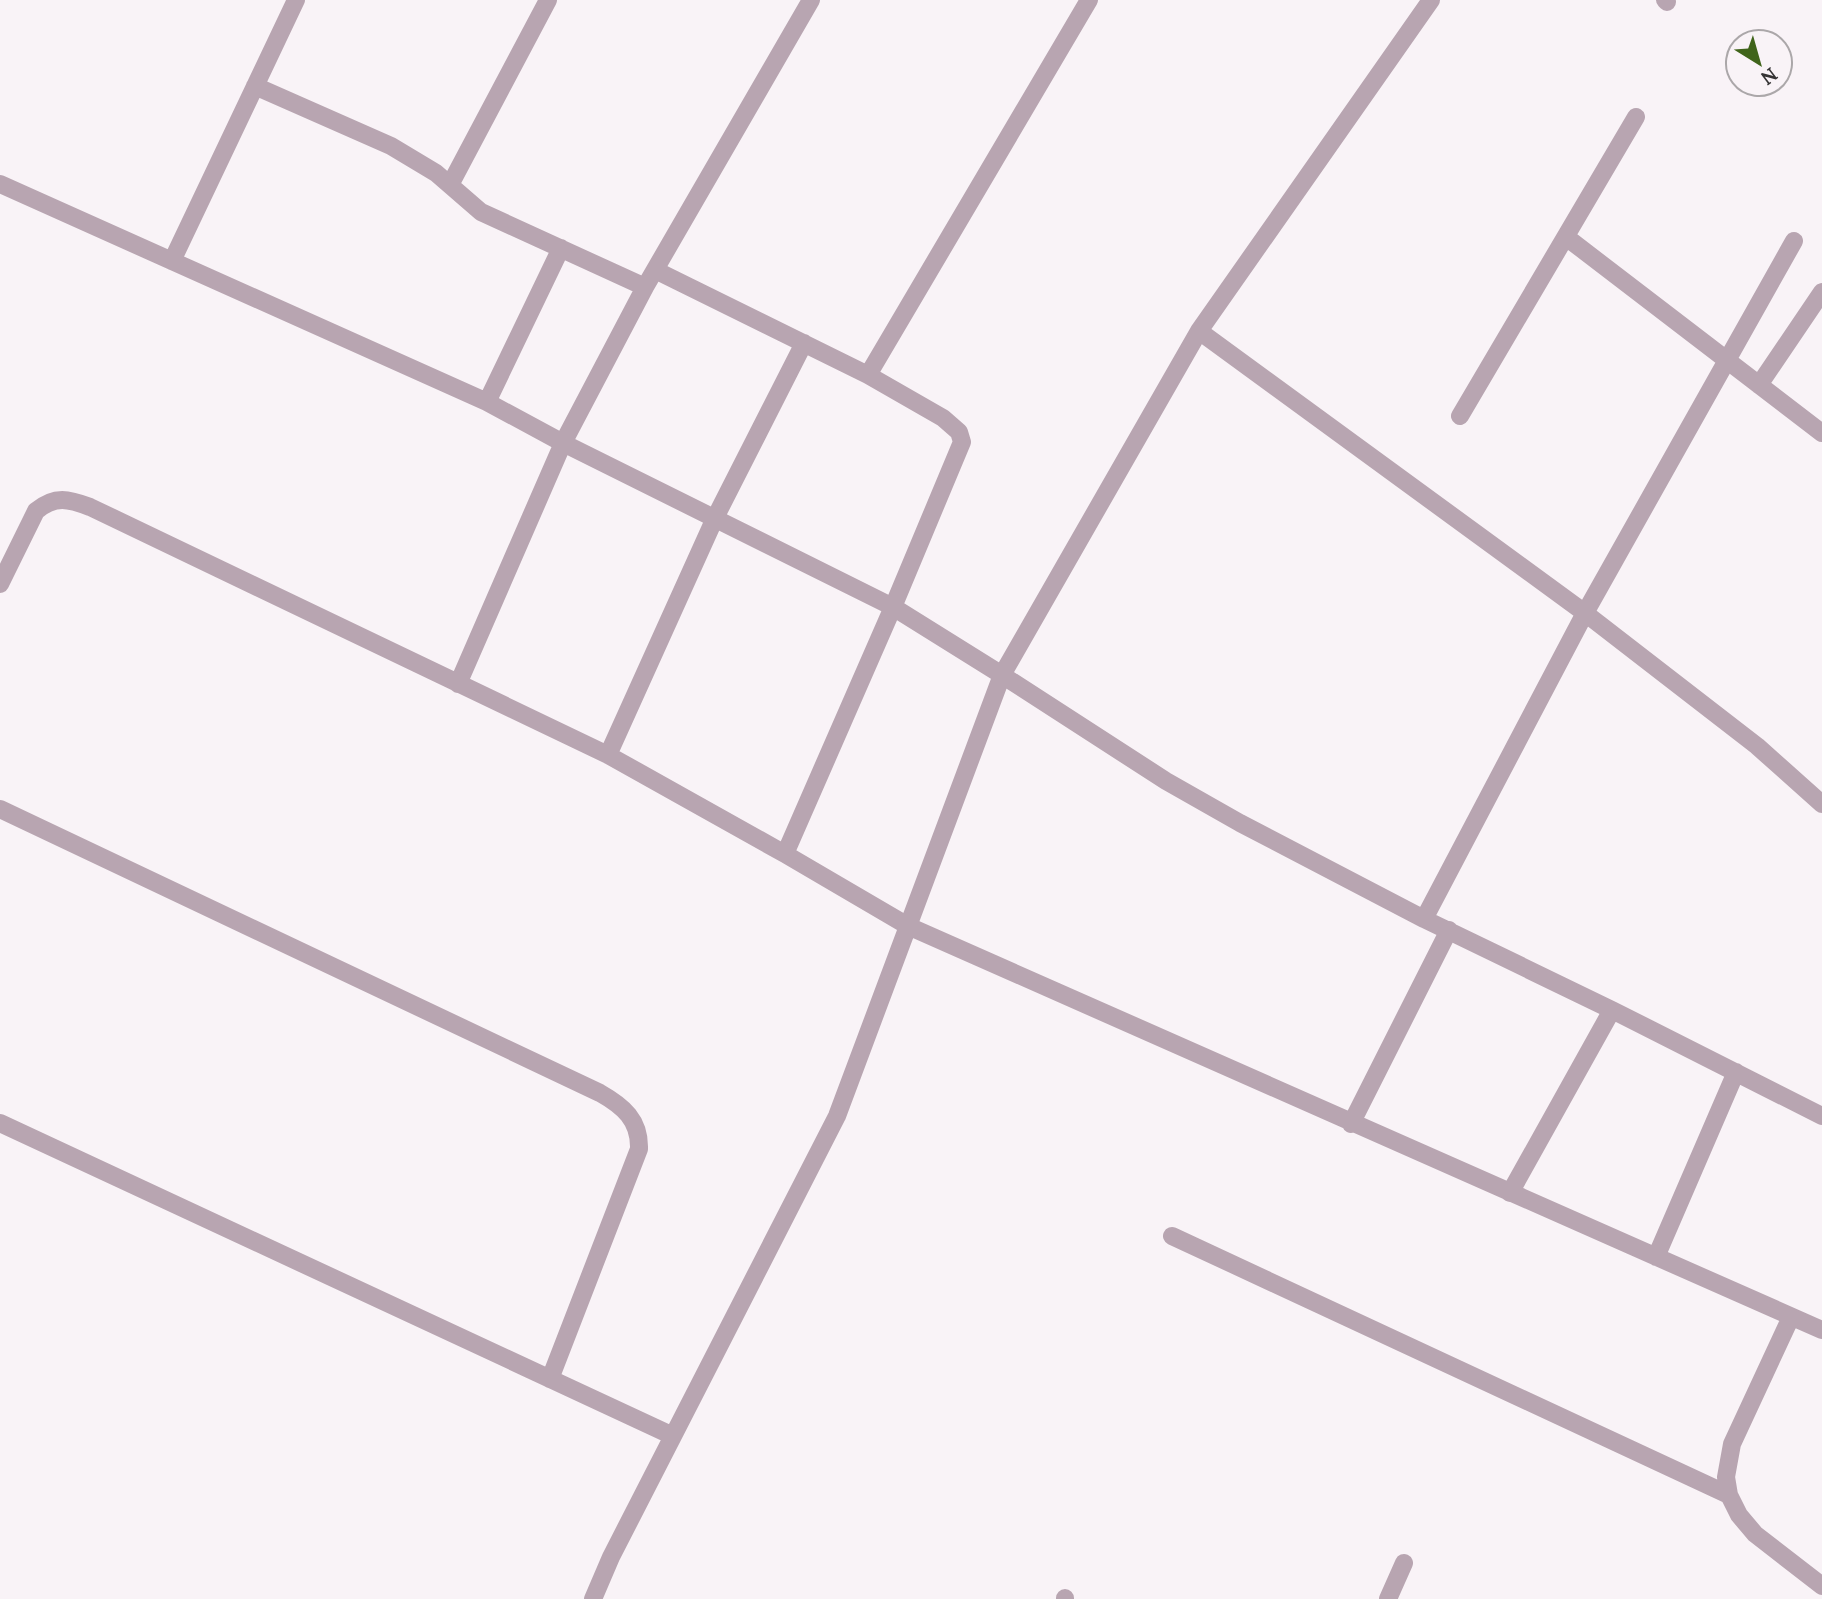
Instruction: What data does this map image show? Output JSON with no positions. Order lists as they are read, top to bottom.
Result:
{
  "north": "bottom right"
}
